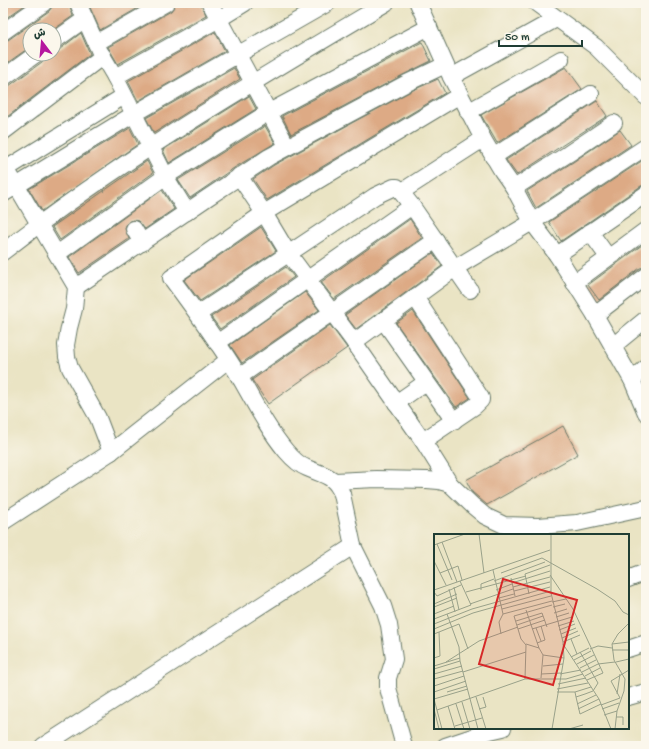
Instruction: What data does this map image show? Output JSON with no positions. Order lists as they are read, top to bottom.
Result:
{
  "scale_bar": "50 m",
  "north": "top"
}
